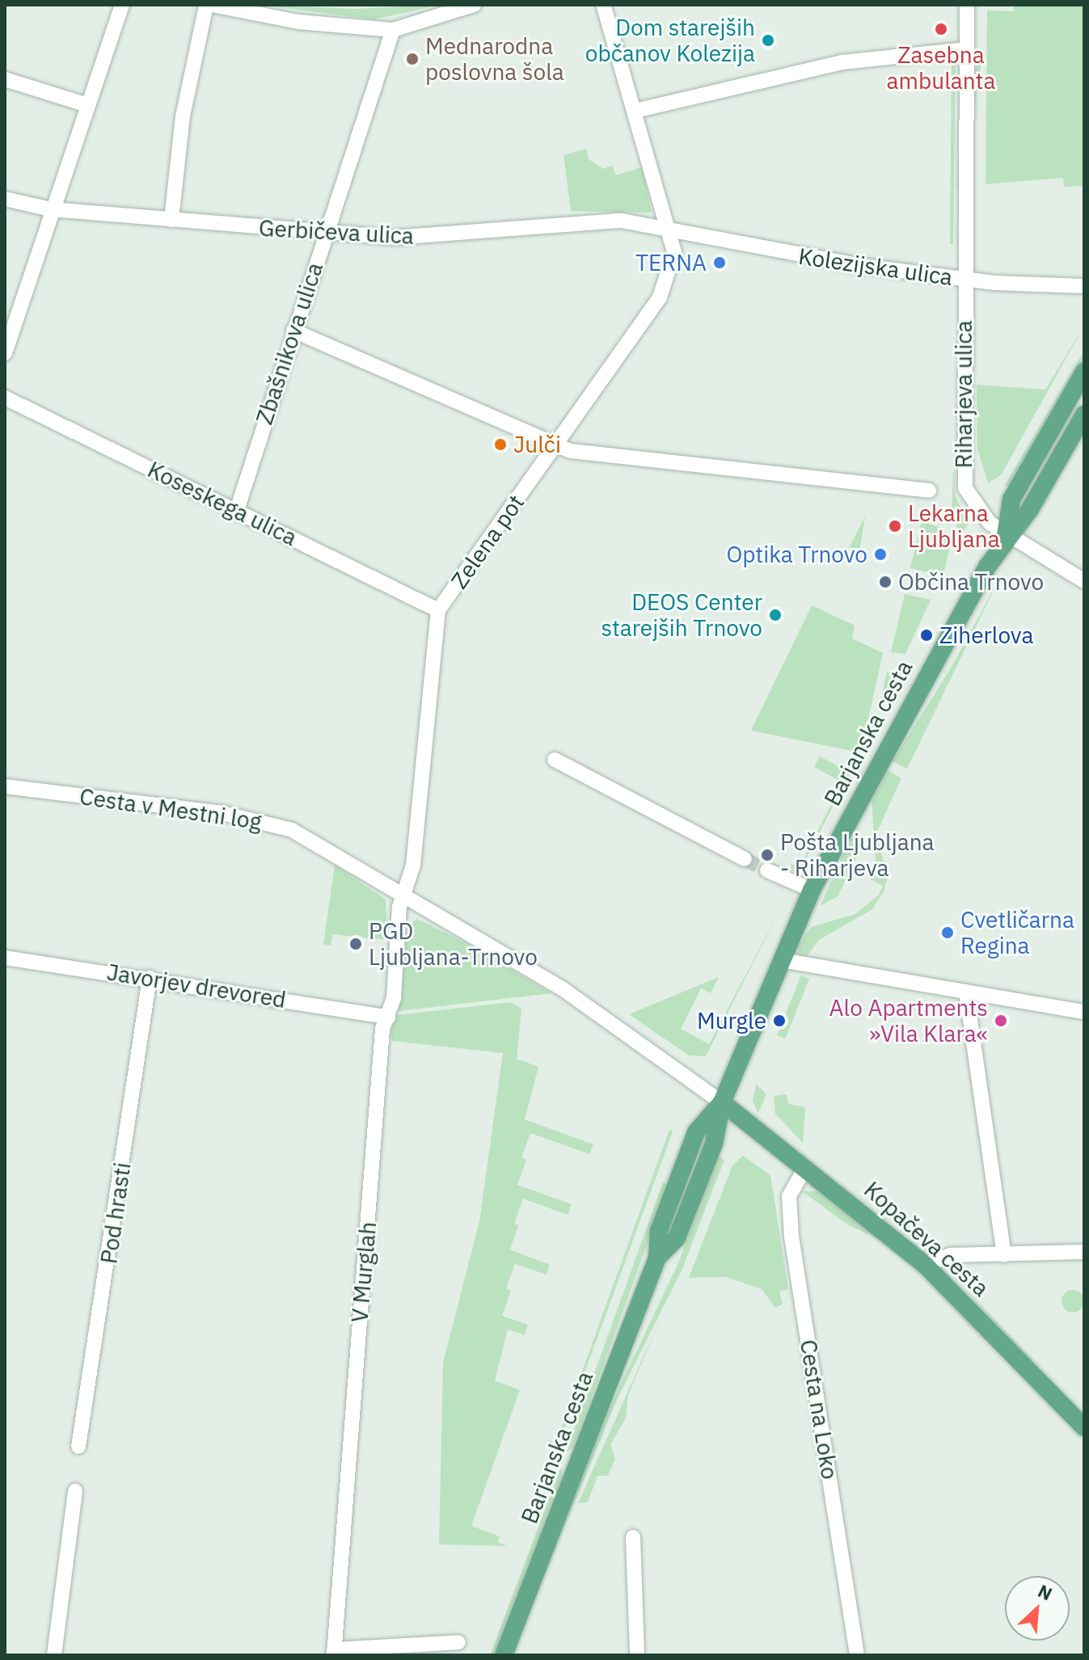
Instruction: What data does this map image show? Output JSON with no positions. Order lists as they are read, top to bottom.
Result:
{
  "streets": {
    "main road": ["Barjanska cesta", "Kopačeva cesta"],
    "street": [
      "Gerbičeva ulica",
      "Kolezijska ulica",
      "Zbašnikova ulica",
      "Riharjeva ulica",
      "Koseskega ulica",
      "Zelena pot",
      "Cesta v Mestni log",
      "Javorjev drevored",
      "Pod hrasti",
      "V Murglah",
      "Cesta na Loko"
    ]
  },
  "crossings": [
    ["Gerbičeva ulica", "Kolezijska ulica"],
    ["Gerbičeva ulica", "Zbašnikova ulica"],
    ["Gerbičeva ulica", "Zelena pot"],
    ["Kolezijska ulica", "Riharjeva ulica"],
    ["Kolezijska ulica", "Zelena pot"],
    ["Zbašnikova ulica", "Koseskega ulica"],
    ["Riharjeva ulica", "Barjanska cesta"],
    ["Koseskega ulica", "Zelena pot"],
    ["Zelena pot", "Cesta v Mestni log"],
    ["Zelena pot", "V Murglah"],
    ["Barjanska cesta", "Cesta v Mestni log"],
    ["Barjanska cesta", "Kopačeva cesta"],
    ["Cesta v Mestni log", "Kopačeva cesta"],
    ["Cesta v Mestni log", "V Murglah"],
    ["Javorjev drevored", "Pod hrasti"],
    ["Javorjev drevored", "V Murglah"],
    ["Kopačeva cesta", "Cesta na Loko"]
  ],
  "places": [
    "Zasebna ambulanta",
    "Dom starejših občanov Kolezija",
    "Mednarodna poslovna šola",
    "TERNA",
    "Julči",
    "Lekarna Ljubljana",
    "Optika Trnovo",
    "Občina Trnovo",
    "DEOS Center starejših Trnovo",
    "Ziherlova",
    "Pošta Ljubljana - Riharjeva",
    "Cvetličarna Regina",
    "PGD Ljubljana-Trnovo",
    "Murgle",
    "Alo Apartments »Vila Klara«"
  ],
  "north": "top right"
}
